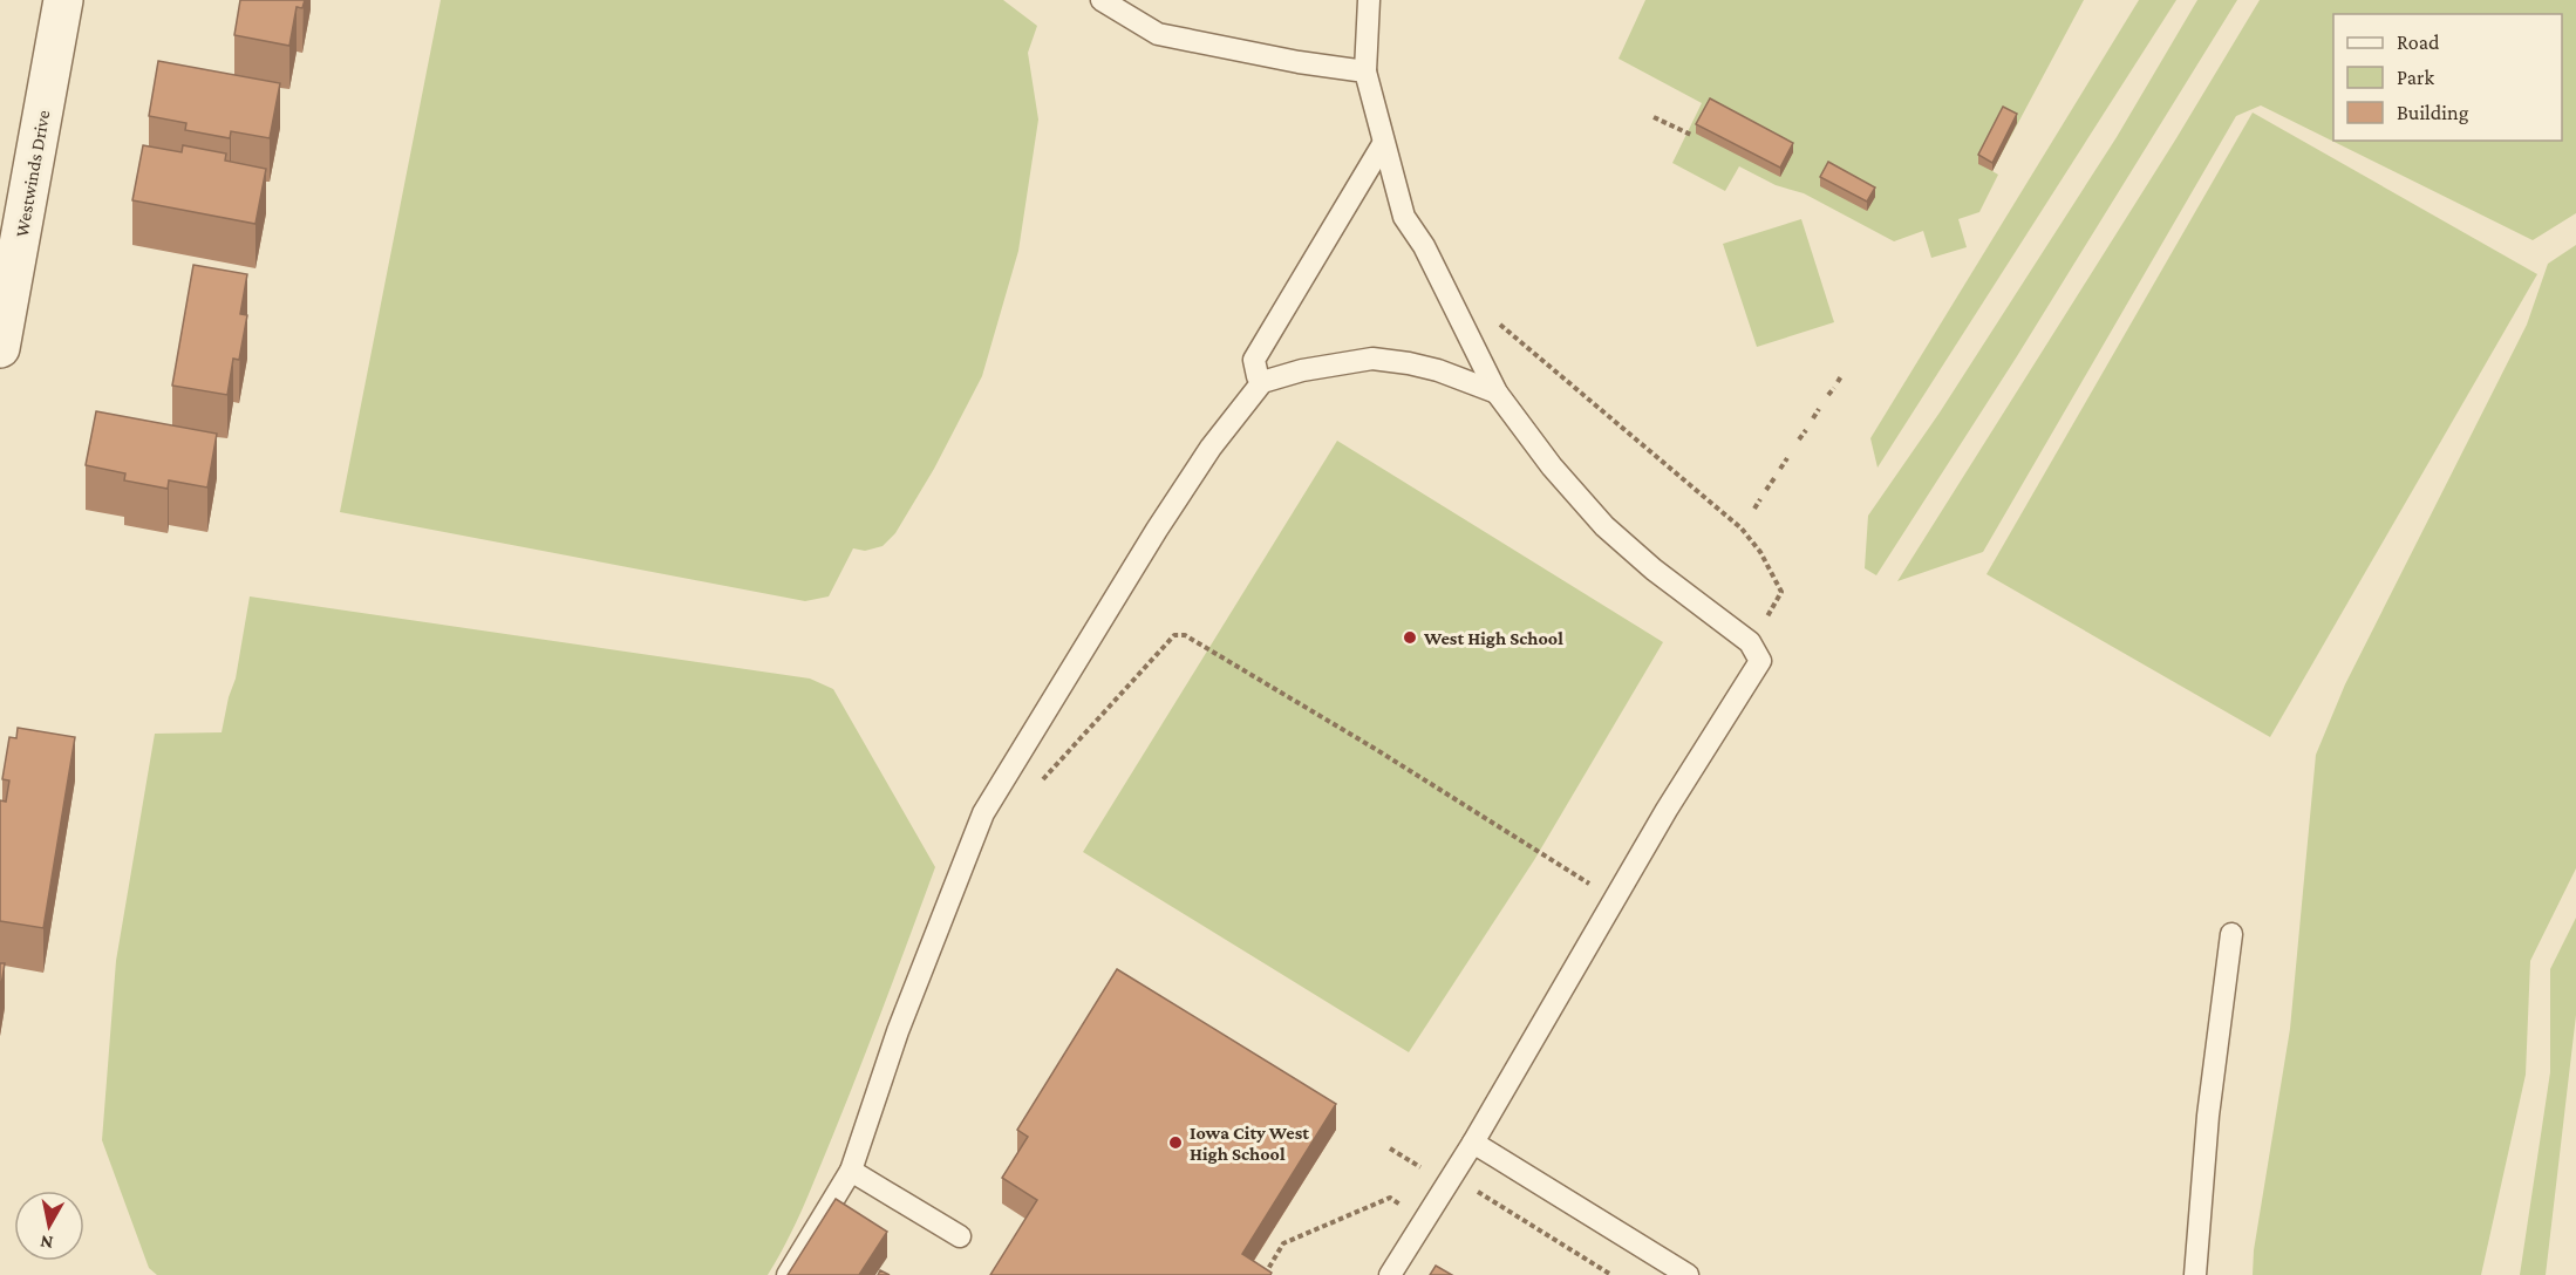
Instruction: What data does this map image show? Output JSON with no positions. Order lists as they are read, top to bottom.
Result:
{
  "streets": {
    "street": ["Westwinds Drive"]
  },
  "places": ["West High School", "Iowa City West High School"],
  "legend": ["Road", "Park", "Building"],
  "north": "bottom"
}
